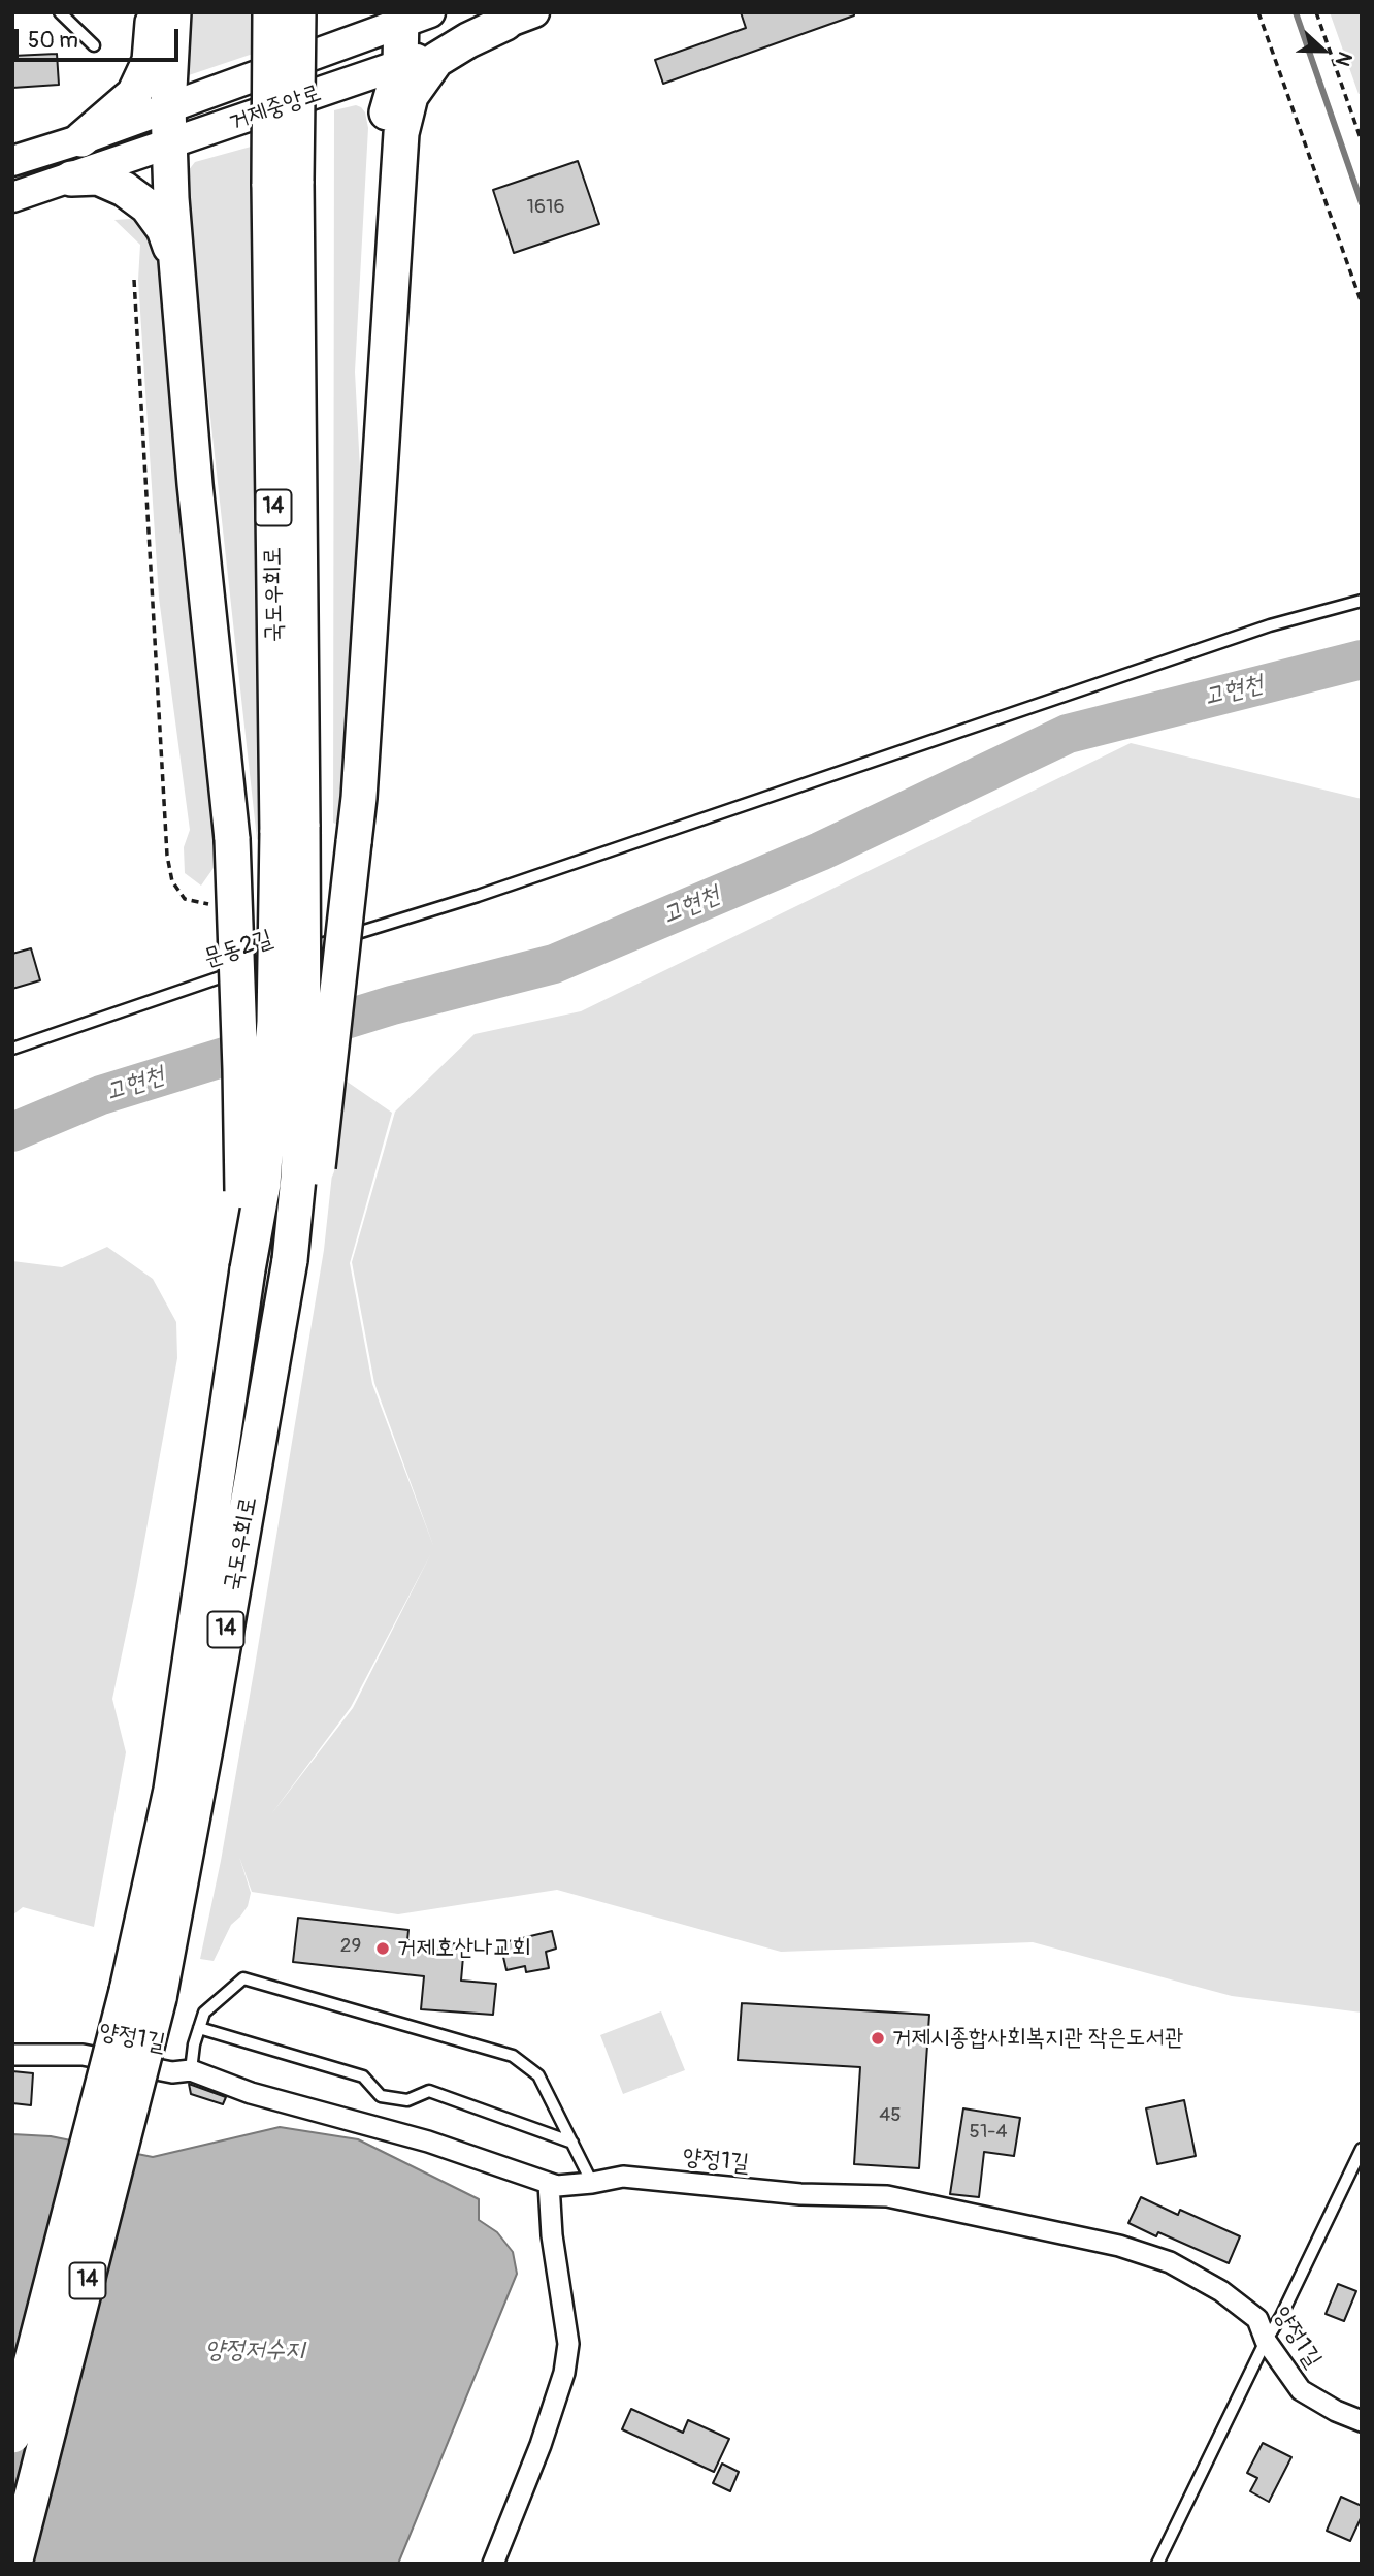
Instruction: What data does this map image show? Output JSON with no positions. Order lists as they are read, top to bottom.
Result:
{
  "streets": {
    "highway": ["14", "국도우회로"],
    "main road": ["거제중앙로"],
    "street": ["양정1길"],
    "lane": ["문동2길"]
  },
  "crossings": [
    ["14", "국도우회로"]
  ],
  "water": ["고현천", "양정저수지"],
  "places": ["거제호산나교회", "거제시종합사회복지관 작은도서관"],
  "house_numbers": [
    "1616",
    "29",
    "45",
    "51-4"
  ],
  "scale_bar": "50 m",
  "north": "right"
}
